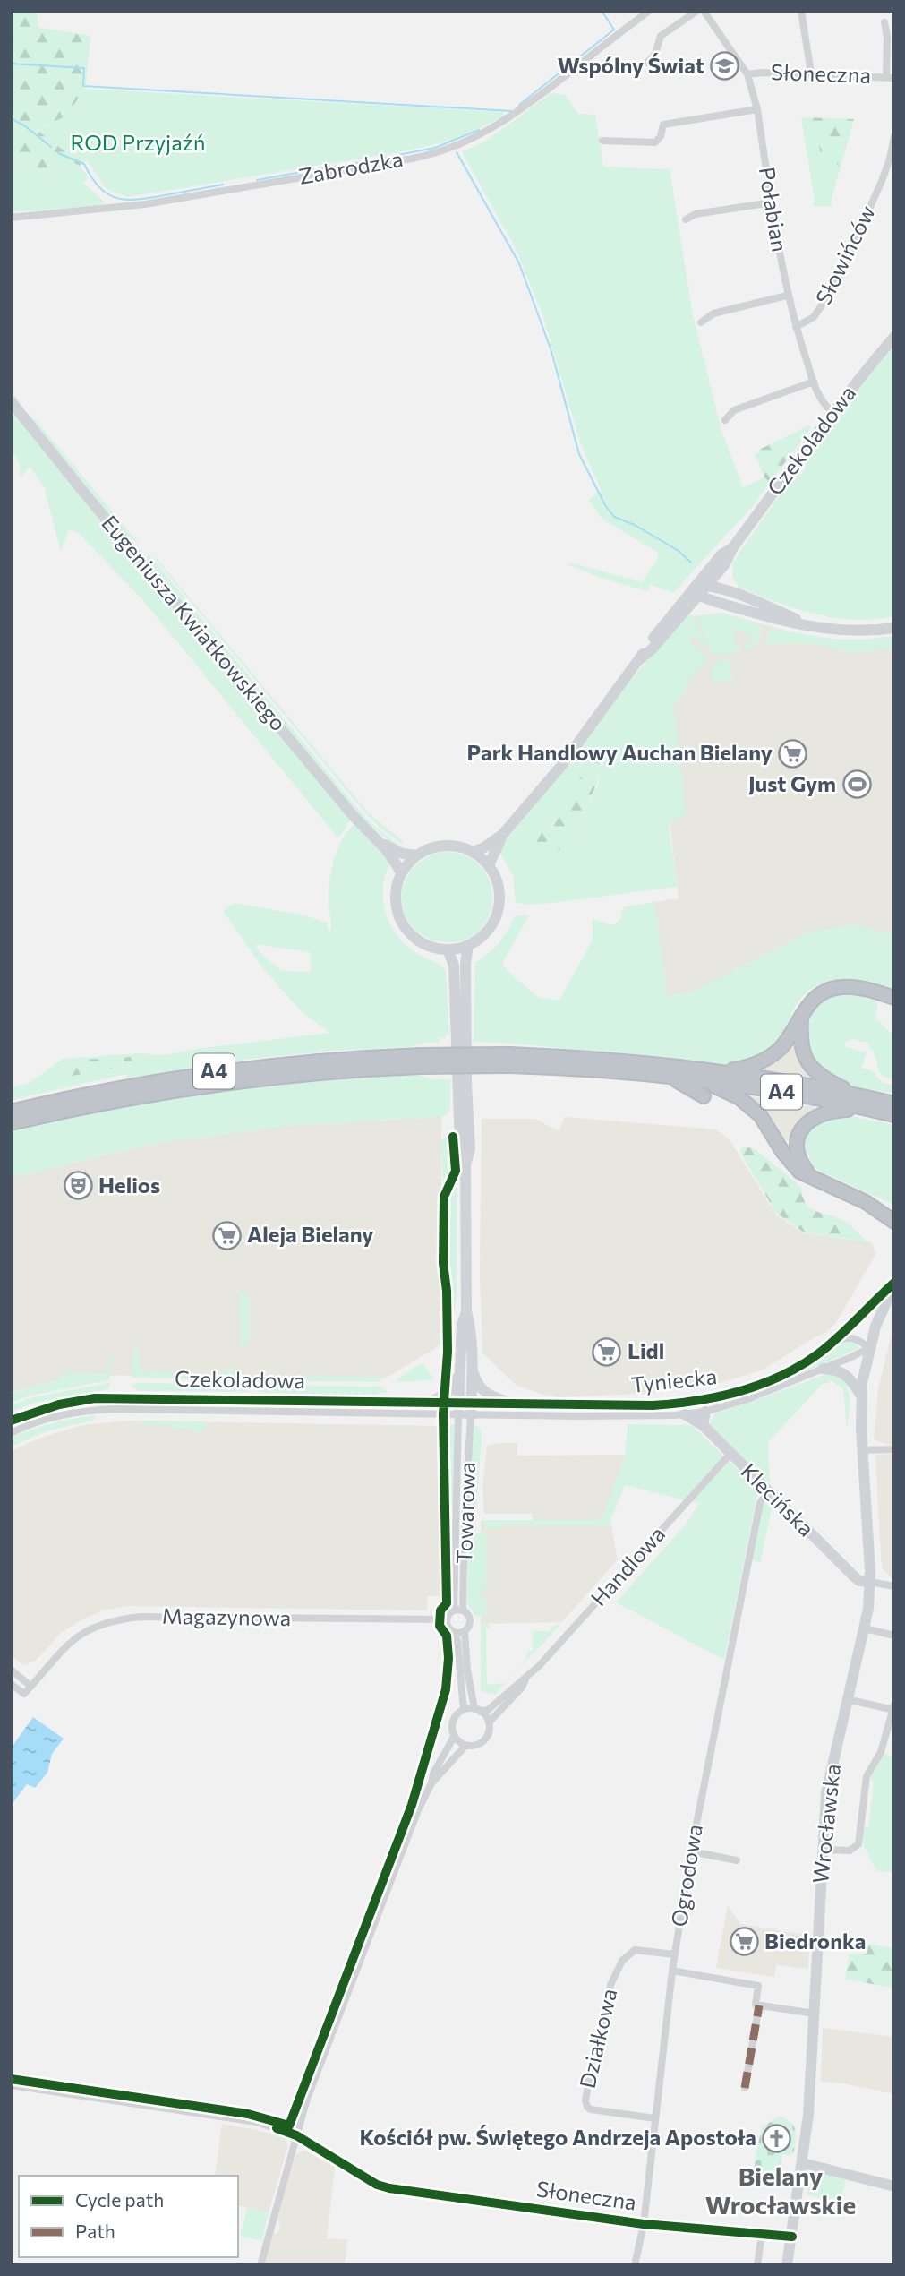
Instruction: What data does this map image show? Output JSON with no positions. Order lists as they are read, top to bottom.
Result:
{
  "streets": {
    "highway": ["A4"],
    "main road": [
      "Czekoladowa",
      "Eugeniusza Kwiatkowskiego",
      "Klecińska",
      "Wrocławska"
    ],
    "street": [
      "Słoneczna",
      "Zabrodzka",
      "Połabian",
      "Słowińców",
      "Tyniecka",
      "Towarowa",
      "Handlowa",
      "Magazynowa",
      "Ogrodowa",
      "Działkowa"
    ]
  },
  "crossings": [
    ["Słoneczna", "Połabian"],
    ["Słoneczna", "Wrocławska"],
    ["Słoneczna", "Ogrodowa"],
    ["Połabian", "Słowińców"],
    ["Połabian", "Czekoladowa"],
    ["Czekoladowa", "Eugeniusza Kwiatkowskiego"],
    ["Czekoladowa", "Tyniecka"],
    ["Czekoladowa", "Towarowa"],
    ["Tyniecka", "Klecińska"],
    ["Tyniecka", "Towarowa"],
    ["Tyniecka", "Wrocławska"],
    ["Klecińska", "Handlowa"],
    ["Klecińska", "Wrocławska"],
    ["Klecińska", "Ogrodowa"],
    ["Towarowa", "Magazynowa"],
    ["Ogrodowa", "Działkowa"]
  ],
  "districts": ["Bielany Wrocławskie"],
  "parks": ["ROD Przyjaźń"],
  "places": {
    "school or university": ["Wspólny Świat"],
    "supermarket": [
      "Park Handlowy Auchan Bielany",
      "Aleja Bielany",
      "Lidl",
      "Biedronka"
    ],
    "sports": ["Just Gym"],
    "theatre": ["Helios"],
    "church": ["Kościół pw. Świętego Andrzeja Apostoła"]
  },
  "legend": ["Cycle path", "Path"]
}
